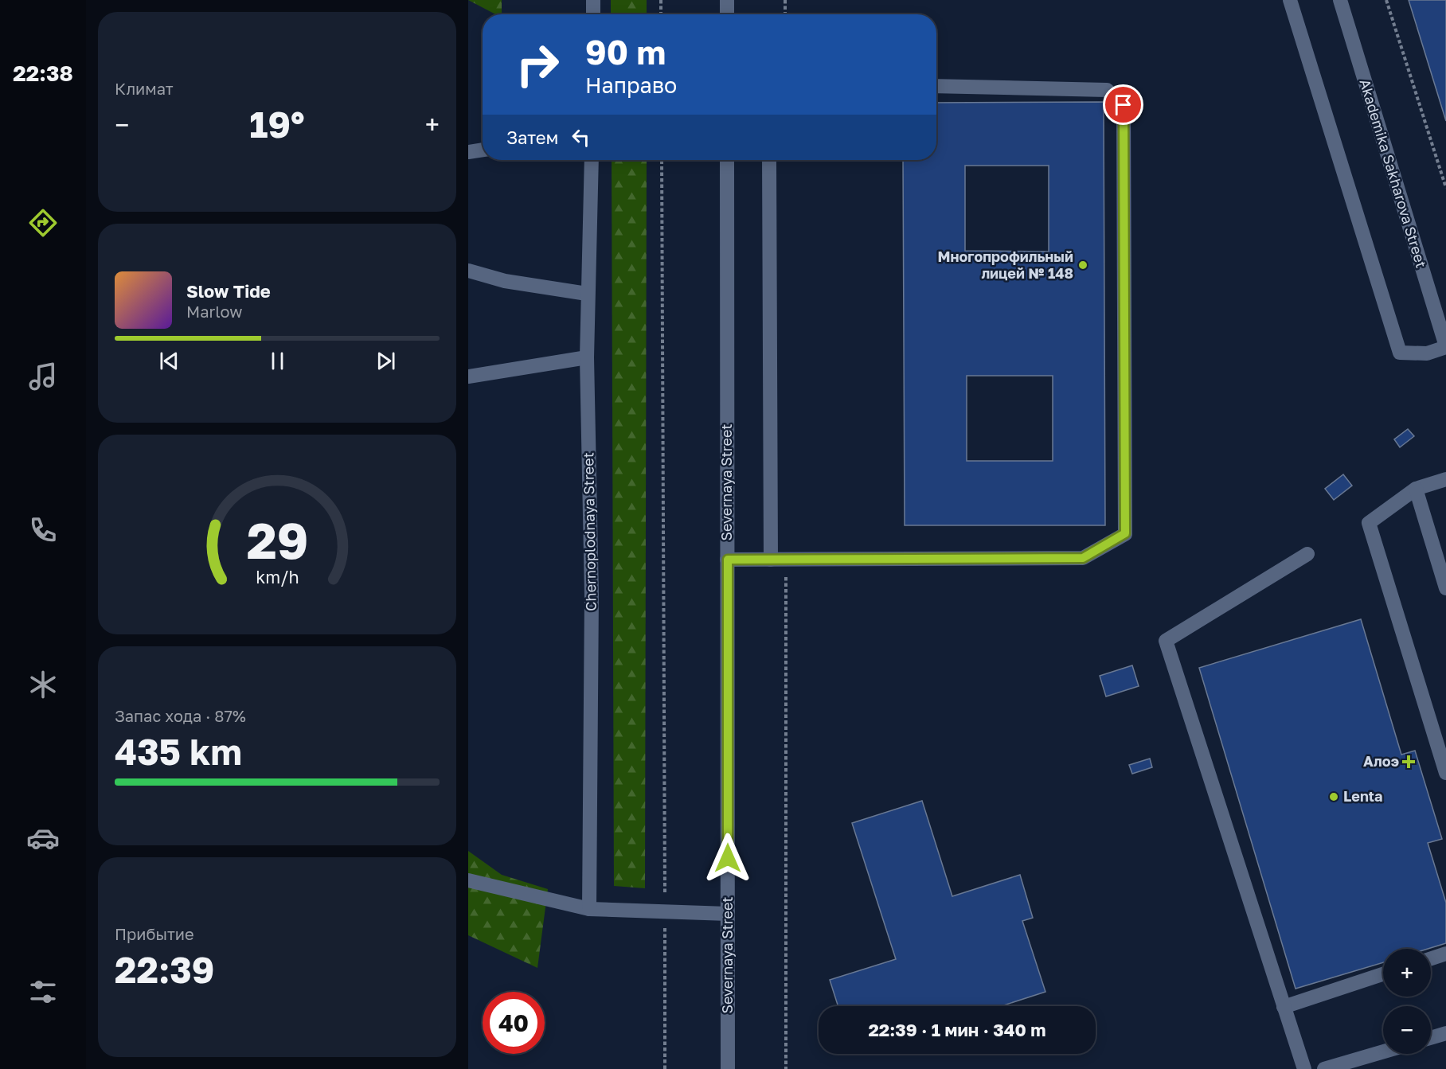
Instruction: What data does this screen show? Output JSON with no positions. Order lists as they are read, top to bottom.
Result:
{
  "streets": {
    "street": ["Akademika Sakharova Street", "Severnaya Street", "Chernoplodnaya Street"]
  },
  "places": {
    "other": ["Многопрофильный лицей № 148", "Lenta"],
    "health": ["Алоэ"]
  },
  "page": {
    "tabs": "22:38",
    "tile": [
      "Климат",
      ["Запас хода · 87%", "435 km"],
      ["Прибытие", "22:39"]
    ],
    "turn": ["90 m", "Направо"],
    "heat": ["−", "19°", "+"],
    "then": "Затем",
    "song": ["Slow Tide", "Marlow"],
    "map_buttons": ["+", "−"],
    "limit": "40",
    "trip": "22:39 · 1 мин · 340 m",
    "gauge": ["29", "km/h"]
  }
}
